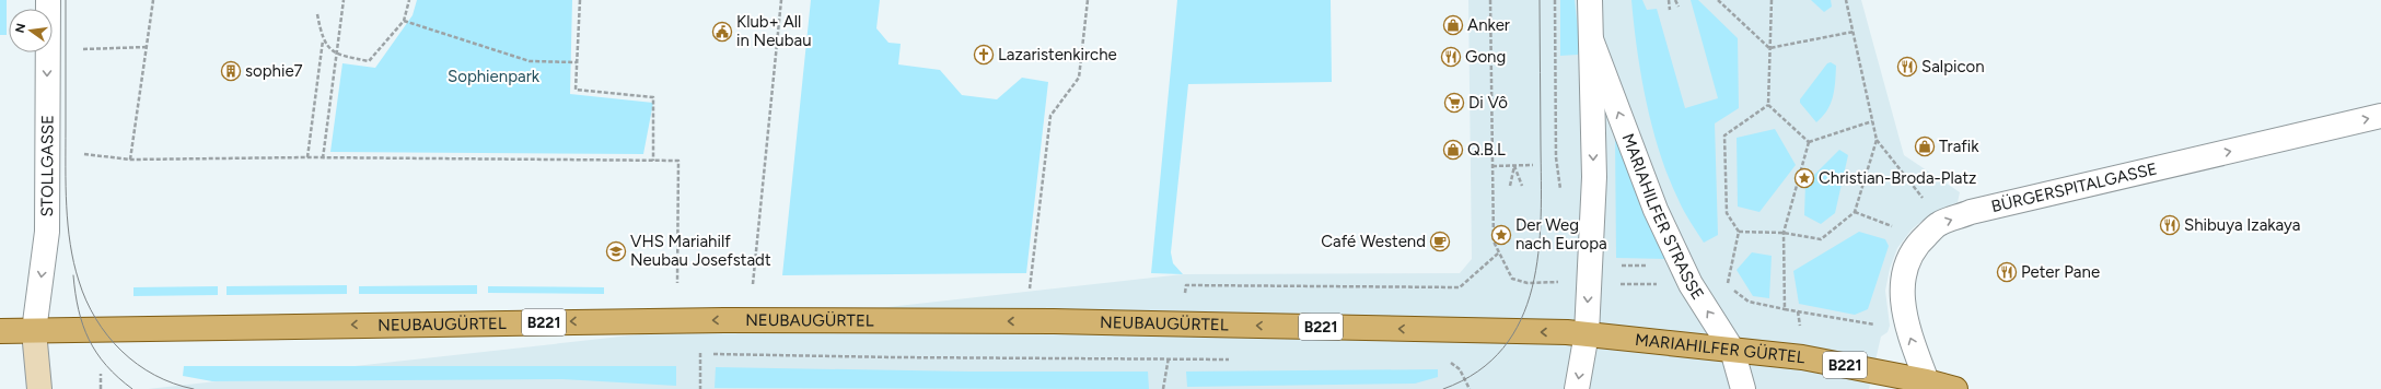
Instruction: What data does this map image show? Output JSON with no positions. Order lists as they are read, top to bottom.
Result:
{
  "streets": {
    "main road": ["NEUBAUGÜRTEL", "B221", "MARIAHILFER GÜRTEL"],
    "street": ["STOLLGASSE", "BÜRGERSPITALGASSE", "MARIAHILFER STRASSE"]
  },
  "crossings": [
    ["STOLLGASSE", "NEUBAUGÜRTEL"],
    ["BÜRGERSPITALGASSE", "MARIAHILFER GÜRTEL"],
    ["MARIAHILFER STRASSE", "NEUBAUGÜRTEL"],
    ["MARIAHILFER STRASSE", "MARIAHILFER GÜRTEL"],
    ["NEUBAUGÜRTEL", "MARIAHILFER GÜRTEL"]
  ],
  "one_way": ["STOLLGASSE", "BÜRGERSPITALGASSE", "NEUBAUGÜRTEL"],
  "parks": ["Sophienpark"],
  "places": {
    "shop": ["Anker", "Trafik", "Q.B.L"],
    "public building": ["Klub+ All in Neubau"],
    "church": ["Lazaristenkirche"],
    "restaurant": [
      "Gong",
      "Salpicon",
      "Shibuya Izakaya",
      "Peter Pane"
    ],
    "building": ["sophie7"],
    "supermarket": ["Di Vô"],
    "place": ["Christian-Broda-Platz", "Der Weg nach Europa"],
    "cafe": ["Café Westend"],
    "school or university": ["VHS Mariahilf Neubau Josefstadt"]
  },
  "north": "left"
}
